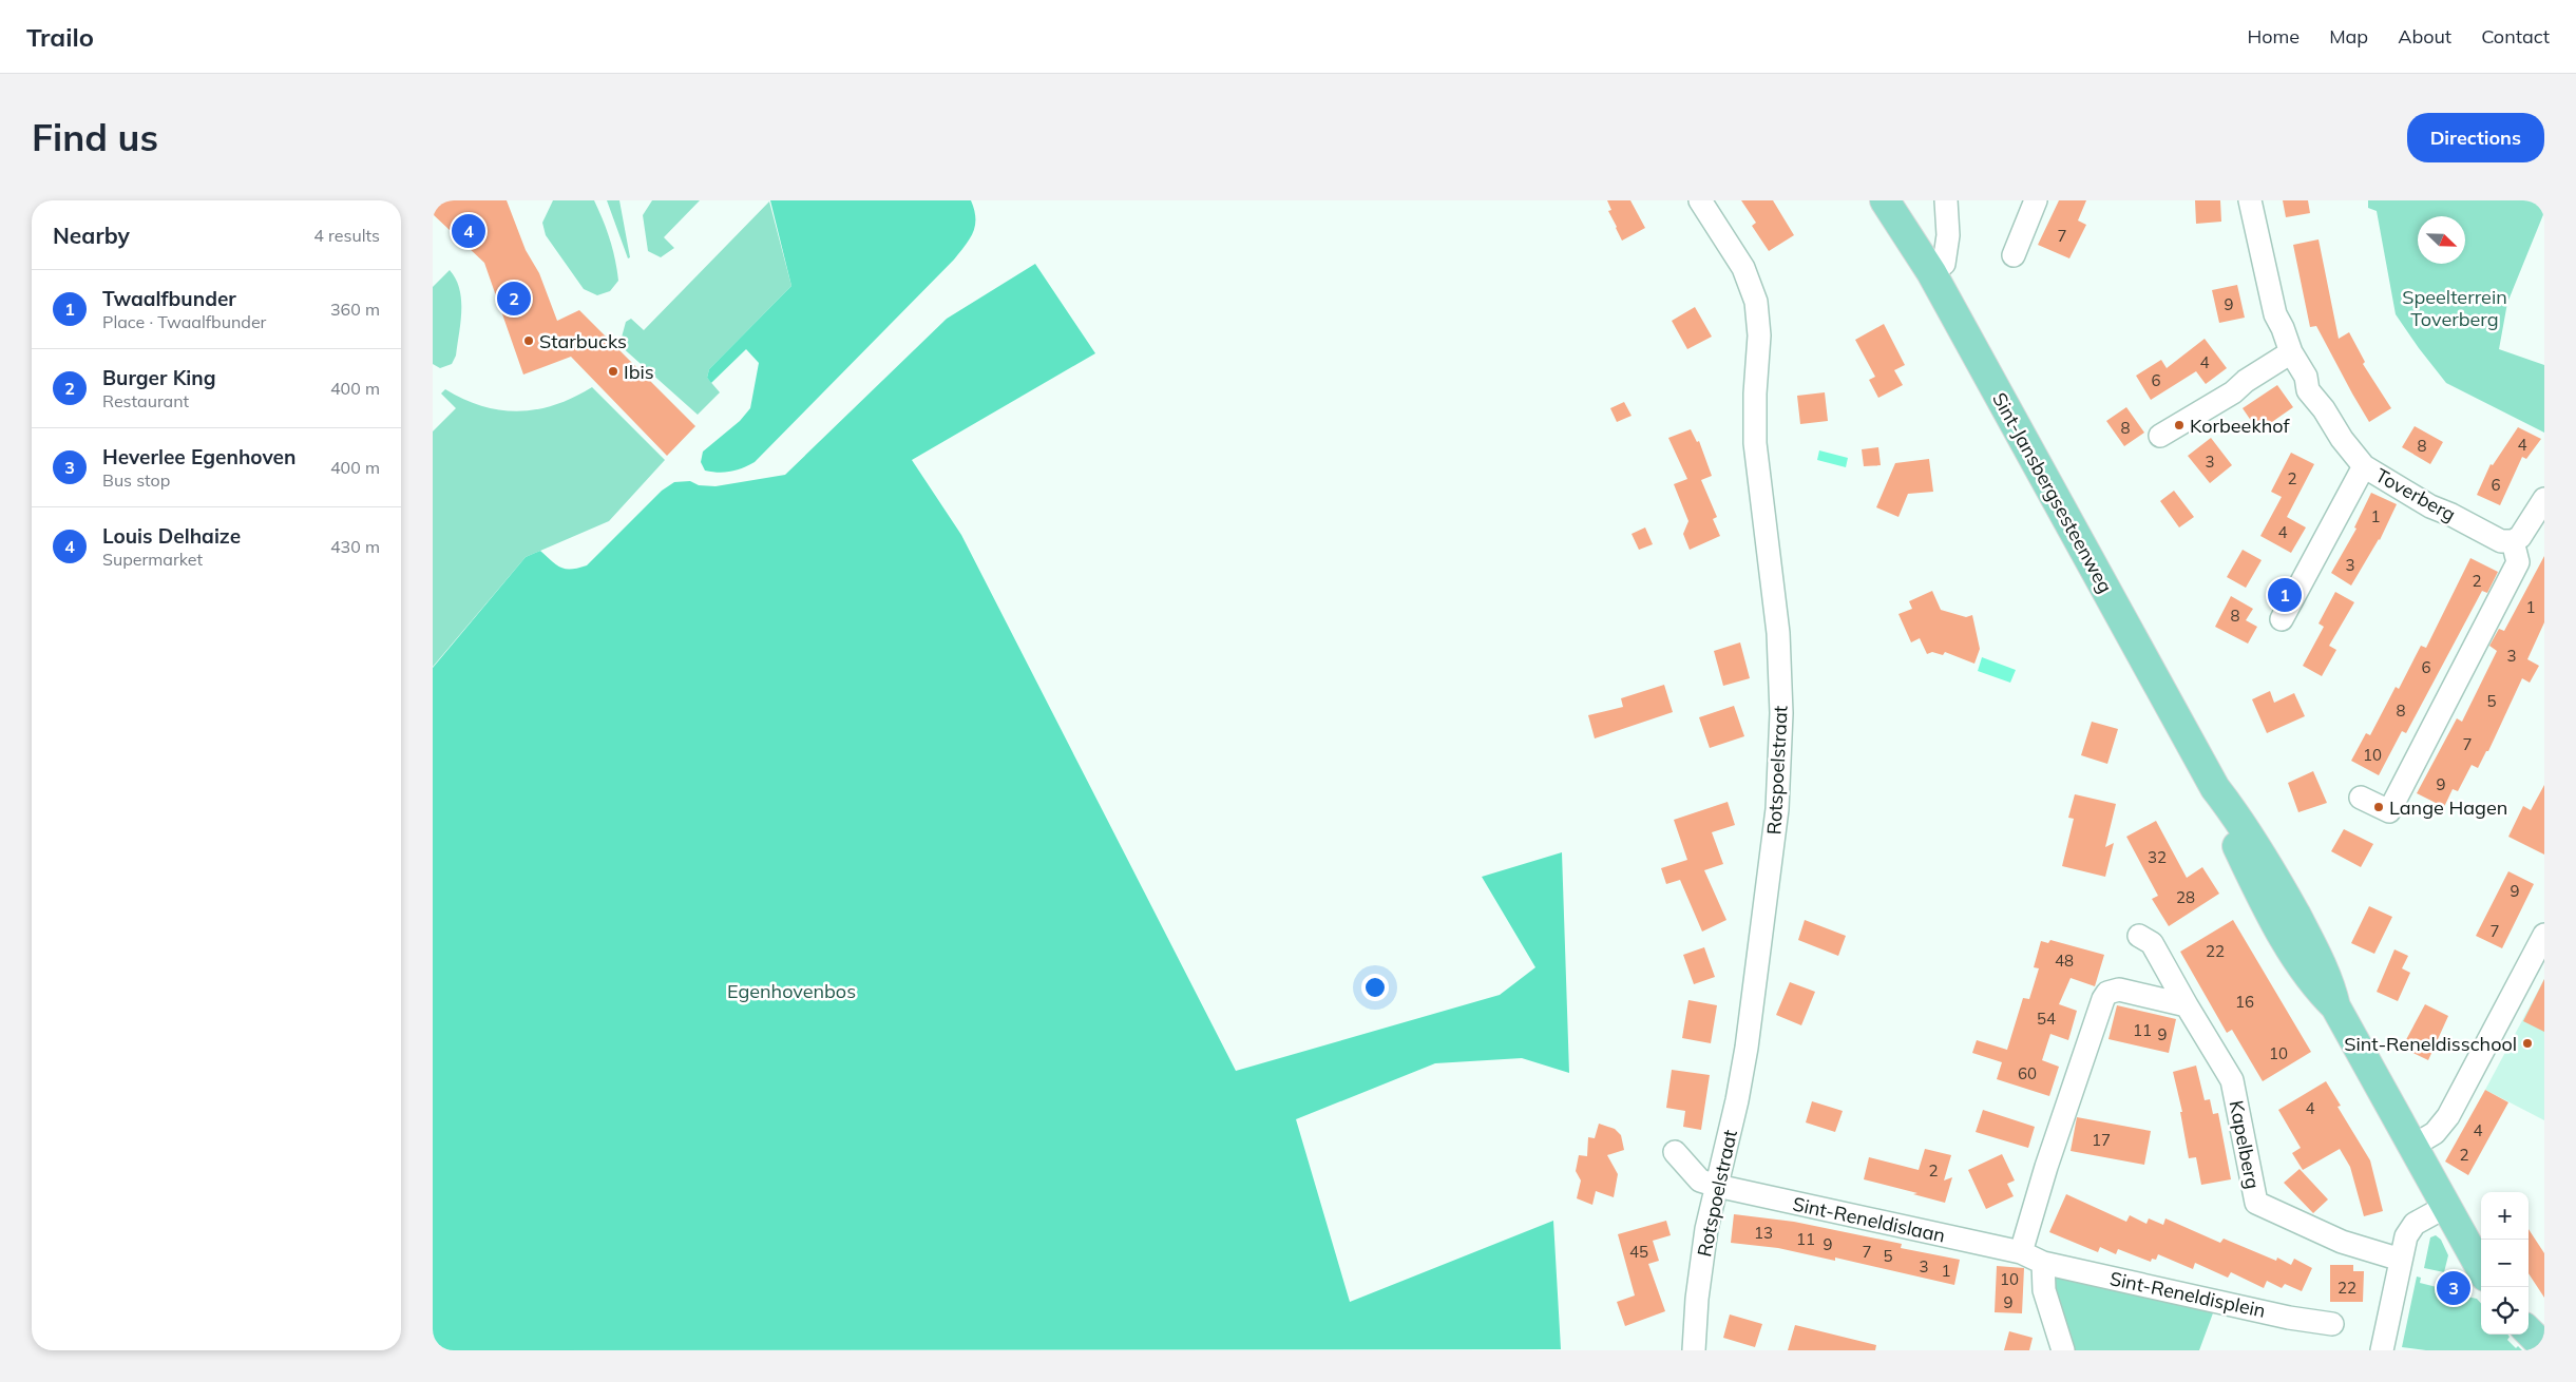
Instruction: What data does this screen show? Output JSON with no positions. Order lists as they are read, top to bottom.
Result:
{
  "streets": {
    "main road": ["Sint-Jansbergsesteenweg"],
    "street": [
      "Toverberg",
      "Rotspoelstraat",
      "Kapelberg",
      "Sint-Reneldislaan",
      "Sint-Reneldisplein"
    ]
  },
  "crossings": [
    ["Rotspoelstraat", "Sint-Reneldislaan"],
    ["Sint-Reneldislaan", "Sint-Reneldisplein"]
  ],
  "parks": ["Speelterrein Toverberg", "Egenhovenbos"],
  "places": [
    "Starbucks",
    "Ibis",
    "Korbeekhof",
    "Lange Hagen",
    "Sint-Reneldisschool"
  ],
  "house_numbers": [
    "7",
    "9",
    "4",
    "6",
    "8",
    "4",
    "8",
    "3",
    "2",
    "6",
    "1",
    "4",
    "3",
    "2",
    "1",
    "8",
    "3",
    "6",
    "5",
    "8",
    "7",
    "10",
    "9",
    "32",
    "9",
    "28",
    "7",
    "22",
    "48",
    "16",
    "54",
    "11",
    "9",
    "10",
    "60",
    "4",
    "4",
    "17",
    "2",
    "2",
    "13",
    "11",
    "9",
    "45",
    "7",
    "5",
    "3",
    "1",
    "10",
    "22",
    "9"
  ],
  "north": "bottom right",
  "page": {
    "header": "Trailo",
    "nav": [
      "Home",
      "Map",
      "About",
      "Contact"
    ],
    "buttons": "Directions",
    "title": "Find us",
    "heading": ["Nearby", "4 results"],
    "pins": [
      "4",
      "2",
      "1",
      "3"
    ],
    "list": [
      {
        "mark": "1",
        "name": "Twaalfbunder",
        "note": "Place · Twaalfbunder",
        "value": "360 m"
      },
      {
        "mark": "2",
        "name": "Burger King",
        "note": "Restaurant",
        "value": "400 m"
      },
      {
        "mark": "3",
        "name": "Heverlee Egenhoven",
        "note": "Bus stop",
        "value": "400 m"
      },
      {
        "mark": "4",
        "name": "Louis Delhaize",
        "note": "Supermarket",
        "value": "430 m"
      }
    ],
    "map_buttons": ["+", "−"]
  }
}
